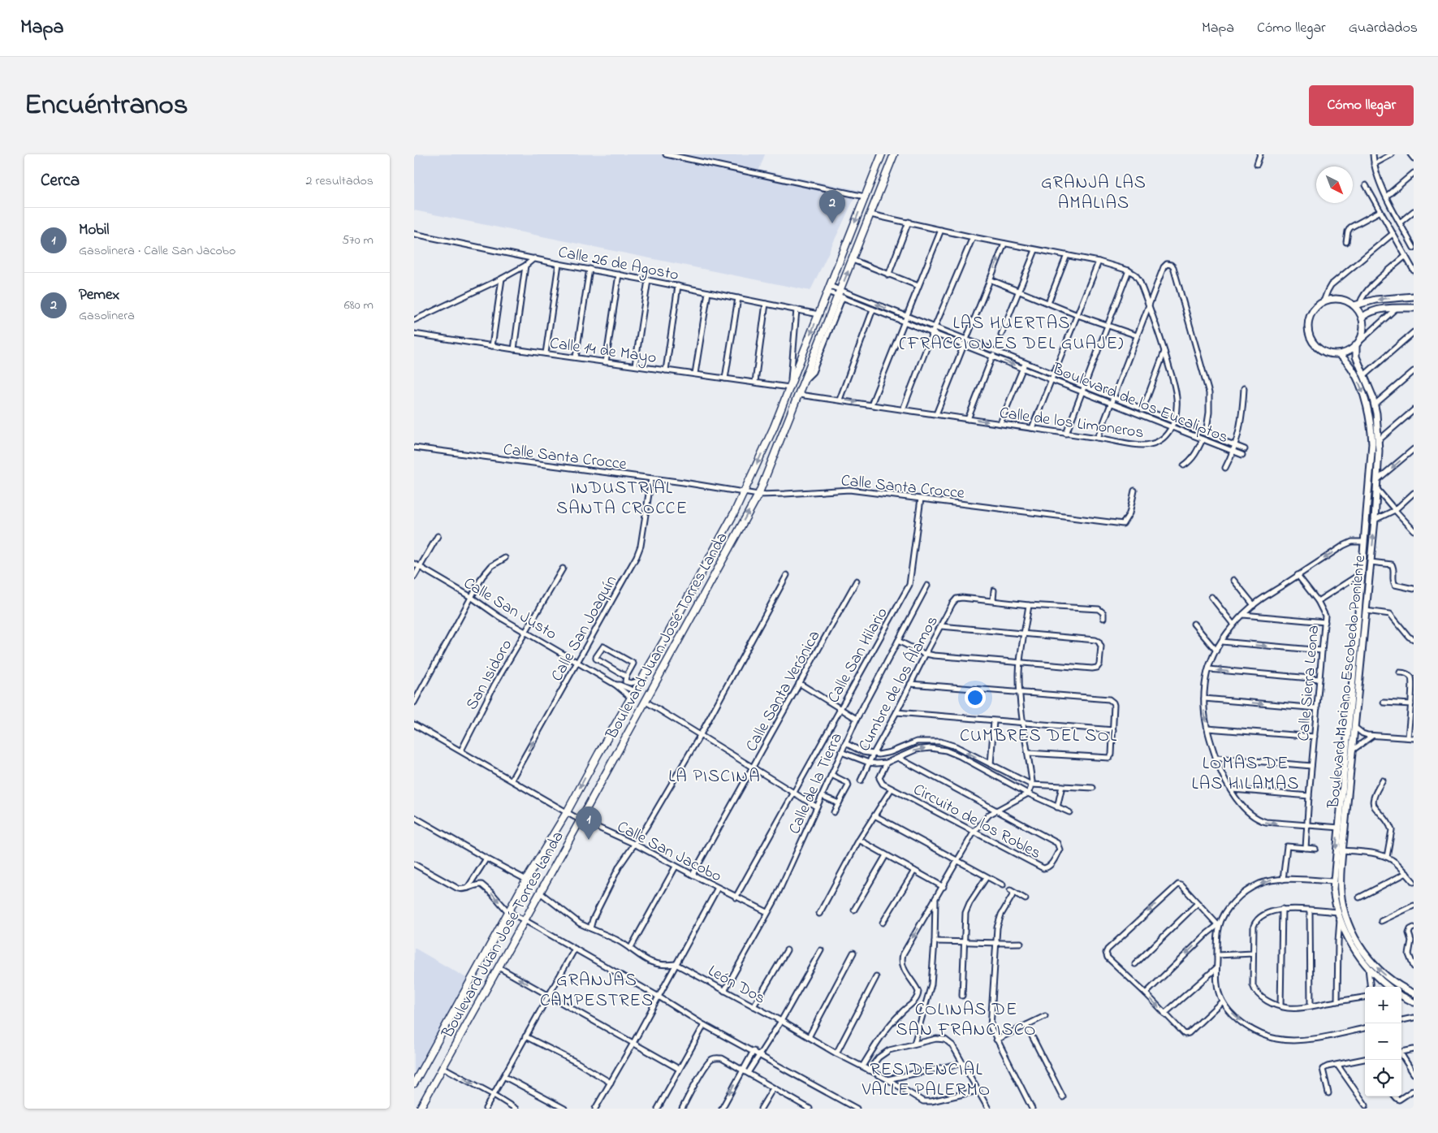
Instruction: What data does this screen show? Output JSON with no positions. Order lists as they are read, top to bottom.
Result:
{
  "streets": {
    "main road": ["Boulevard Juan José Torres Landa"],
    "street": [
      "Calle 26 de Agosto",
      "Calle 14 de Mayo",
      "Boulevard de los Eucaliptos",
      "Calle de los Limoneros",
      "Calle Santa Crocce",
      "Calle San Justo",
      "Calle San Joaquín",
      "Calle San Hilario",
      "San Isidoro",
      "Boulevard Mariano Escobedo Poniente",
      "Cumbre de los Álamos",
      "Calle Sierra Leona",
      "Calle Santa Verónica",
      "Calle de la Tierra",
      "Circuito de los Robles",
      "Calle San Jacobo",
      "León Dos"
    ]
  },
  "crossings": [
    ["Calle 26 de Agosto", "Boulevard Juan José Torres Landa"],
    ["Calle 14 de Mayo", "Boulevard Juan José Torres Landa"],
    ["Boulevard de los Eucaliptos", "Calle de los Limoneros"],
    ["Boulevard de los Eucaliptos", "Boulevard Juan José Torres Landa"],
    ["Calle de los Limoneros", "Boulevard Juan José Torres Landa"],
    ["Calle Santa Crocce", "Calle San Joaquín"],
    ["Calle Santa Crocce", "Boulevard Juan José Torres Landa"],
    ["Calle Santa Crocce", "Calle San Hilario"],
    ["Calle San Justo", "Calle San Joaquín"],
    ["Calle San Justo", "Boulevard Juan José Torres Landa"],
    ["Calle San Justo", "San Isidoro"],
    ["Calle San Joaquín", "Calle San Jacobo"],
    ["Boulevard Juan José Torres Landa", "Calle San Jacobo"],
    ["Boulevard Juan José Torres Landa", "León Dos"],
    ["Calle San Hilario", "Calle San Jacobo"],
    ["San Isidoro", "Calle San Jacobo"],
    ["Calle Santa Verónica", "Calle San Jacobo"],
    ["Calle de la Tierra", "Calle San Jacobo"],
    ["Calle de la Tierra", "León Dos"]
  ],
  "one_way": ["Calle San Joaquín"],
  "districts": [
    "GRANJA LAS AMALIAS",
    "LAS HUERTAS (FRACCIONES DEL GUAJE)",
    "INDUSTRIAL SANTA CROCCE",
    "CUMBRES DEL SOL",
    "LOMAS DE LAS HILAMAS",
    "LA PISCINA",
    "GRANJAS CAMPESTRES",
    "COLINAS DE SAN FRANCISCO",
    "RESIDENCIAL VALLE PALERMO"
  ],
  "north": "bottom right",
  "page": {
    "header": "Mapa",
    "nav": ["Mapa", "Cómo llegar", "Guardados"],
    "title": "Encuéntranos",
    "buttons": "Cómo llegar",
    "heading": ["Cerca", "2 resultados"],
    "pins": ["2", "1"],
    "list": [
      {
        "mark": "1",
        "name": "Mobil",
        "note": "Gasolinera · Calle San Jacobo",
        "value": "570 m"
      },
      {
        "mark": "2",
        "name": "Pemex",
        "note": "Gasolinera",
        "value": "680 m"
      }
    ],
    "map_buttons": ["+", "−"]
  }
}
